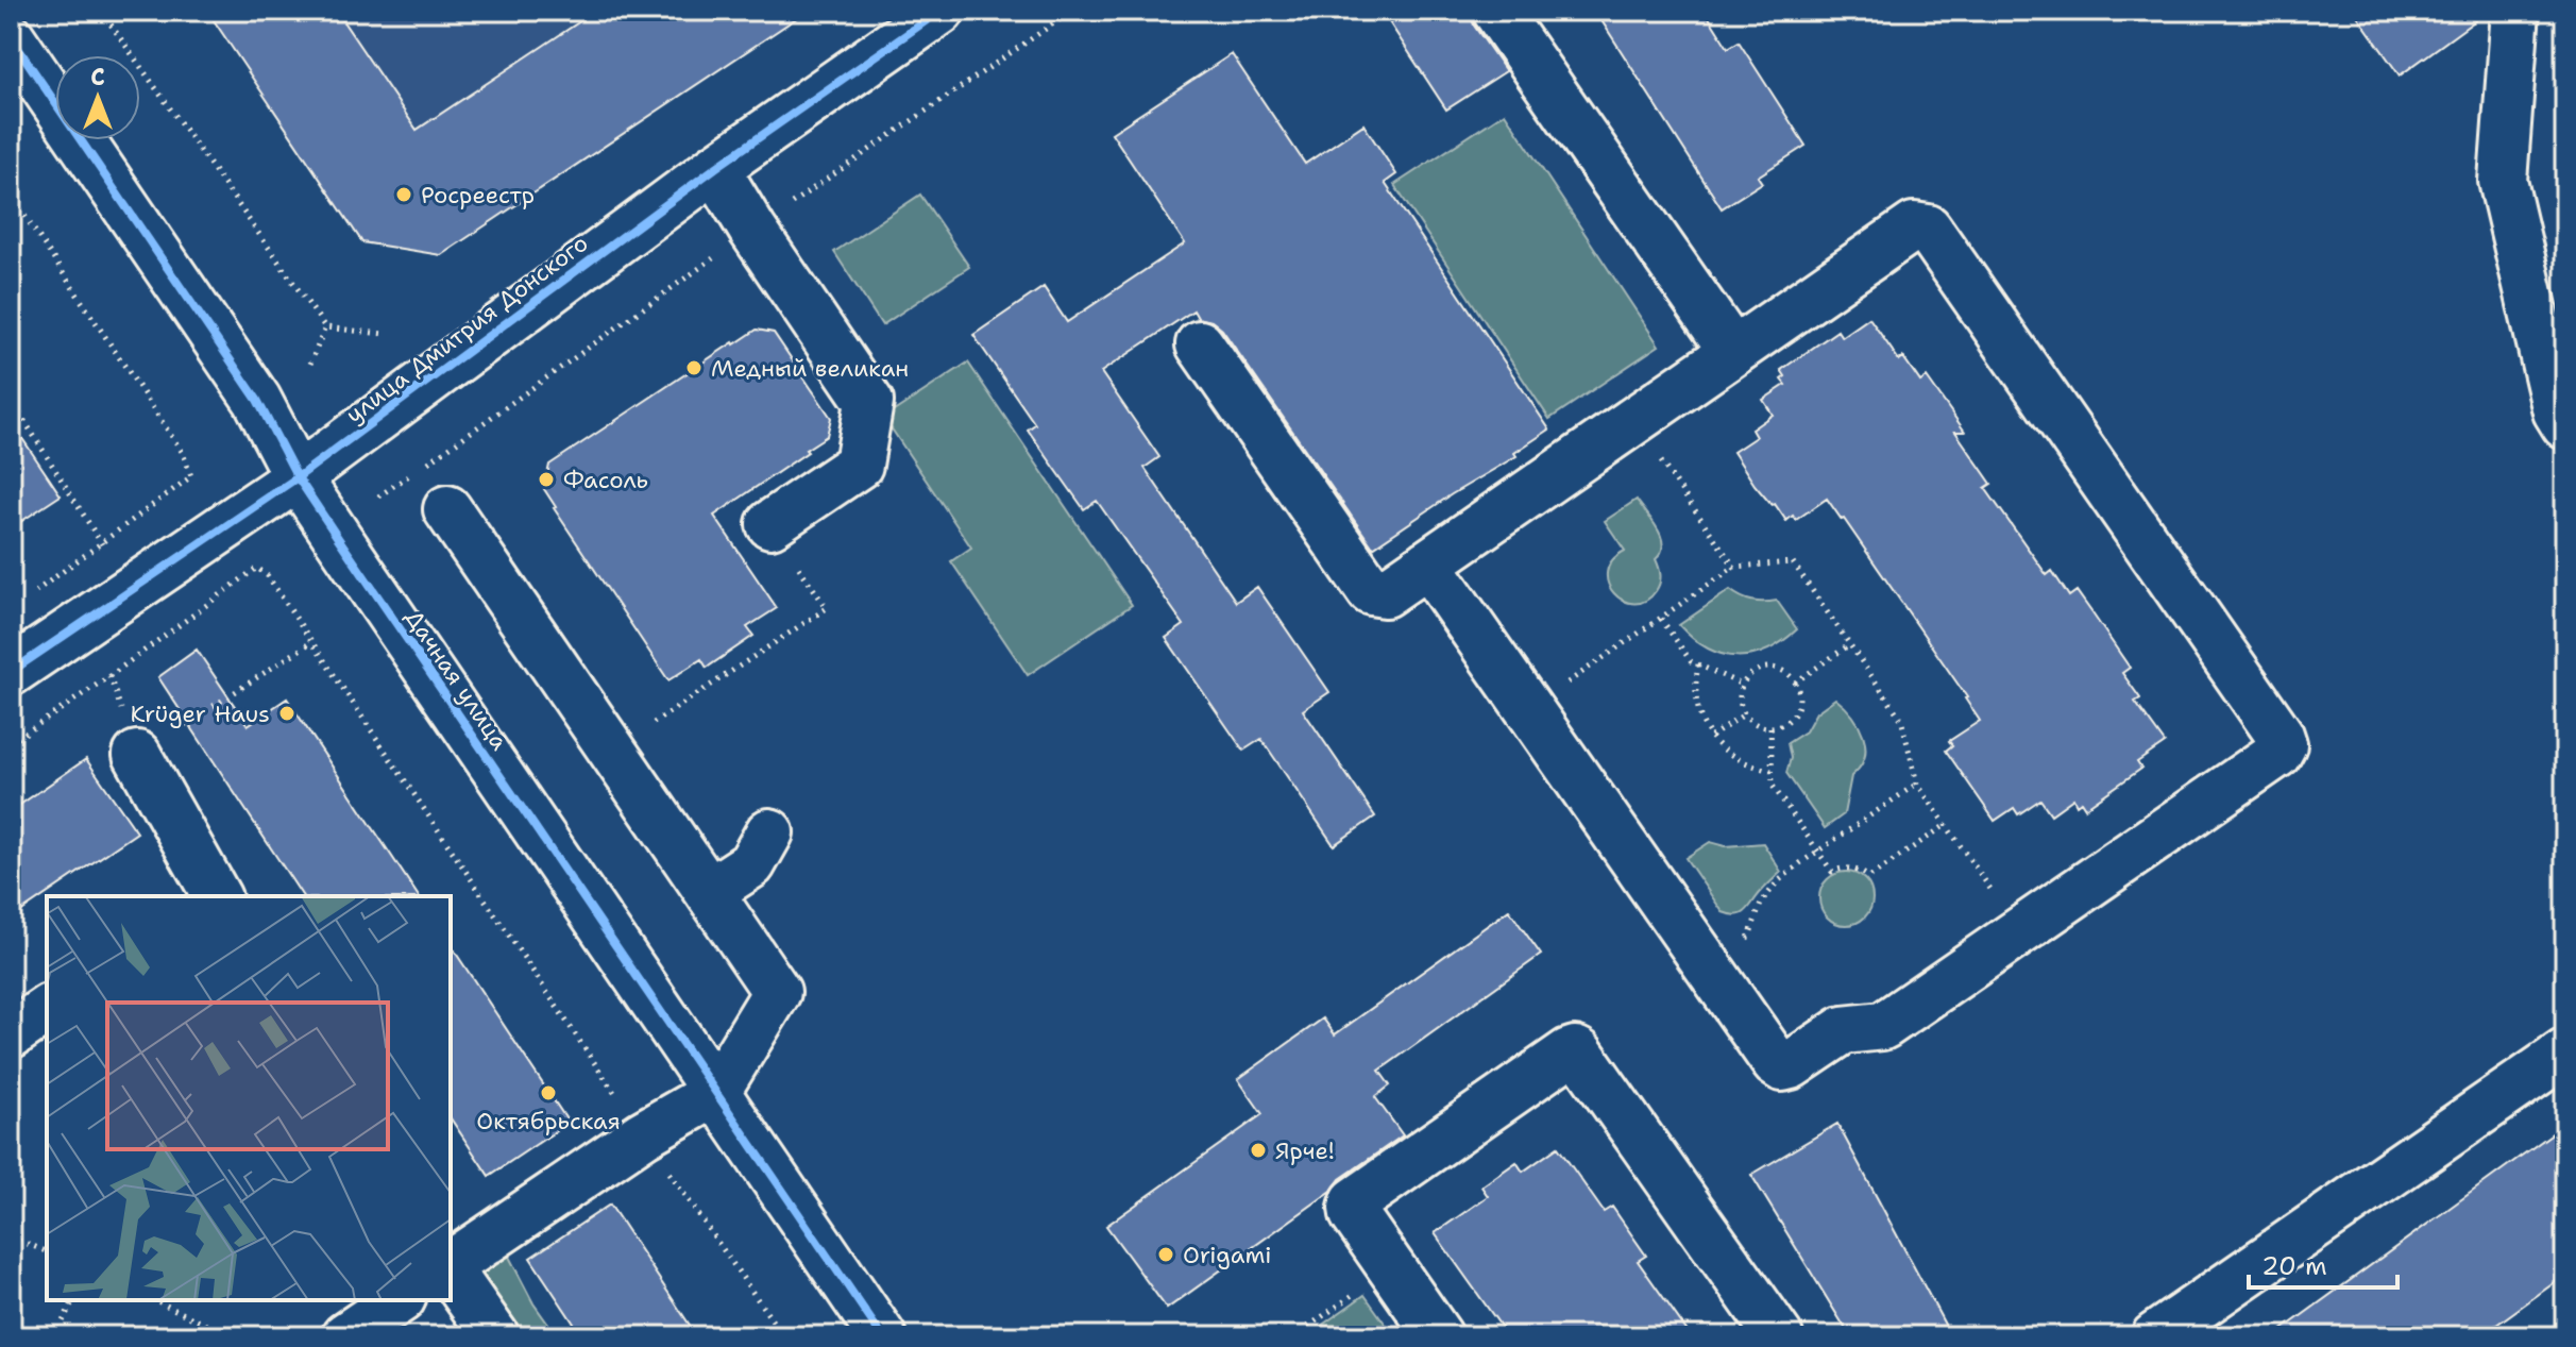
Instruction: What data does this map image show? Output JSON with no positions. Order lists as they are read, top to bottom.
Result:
{
  "streets": {
    "street": ["улица Дмитрия Донского", "Дачная улица"]
  },
  "crossings": [
    ["улица Дмитрия Донского", "Дачная улица"]
  ],
  "places": [
    "Росреестр",
    "Медный великан",
    "Фасоль",
    "Krüger Haus",
    "Октябрьская",
    "Ярче!",
    "Origami"
  ],
  "scale_bar": "20 m",
  "north": "top"
}
